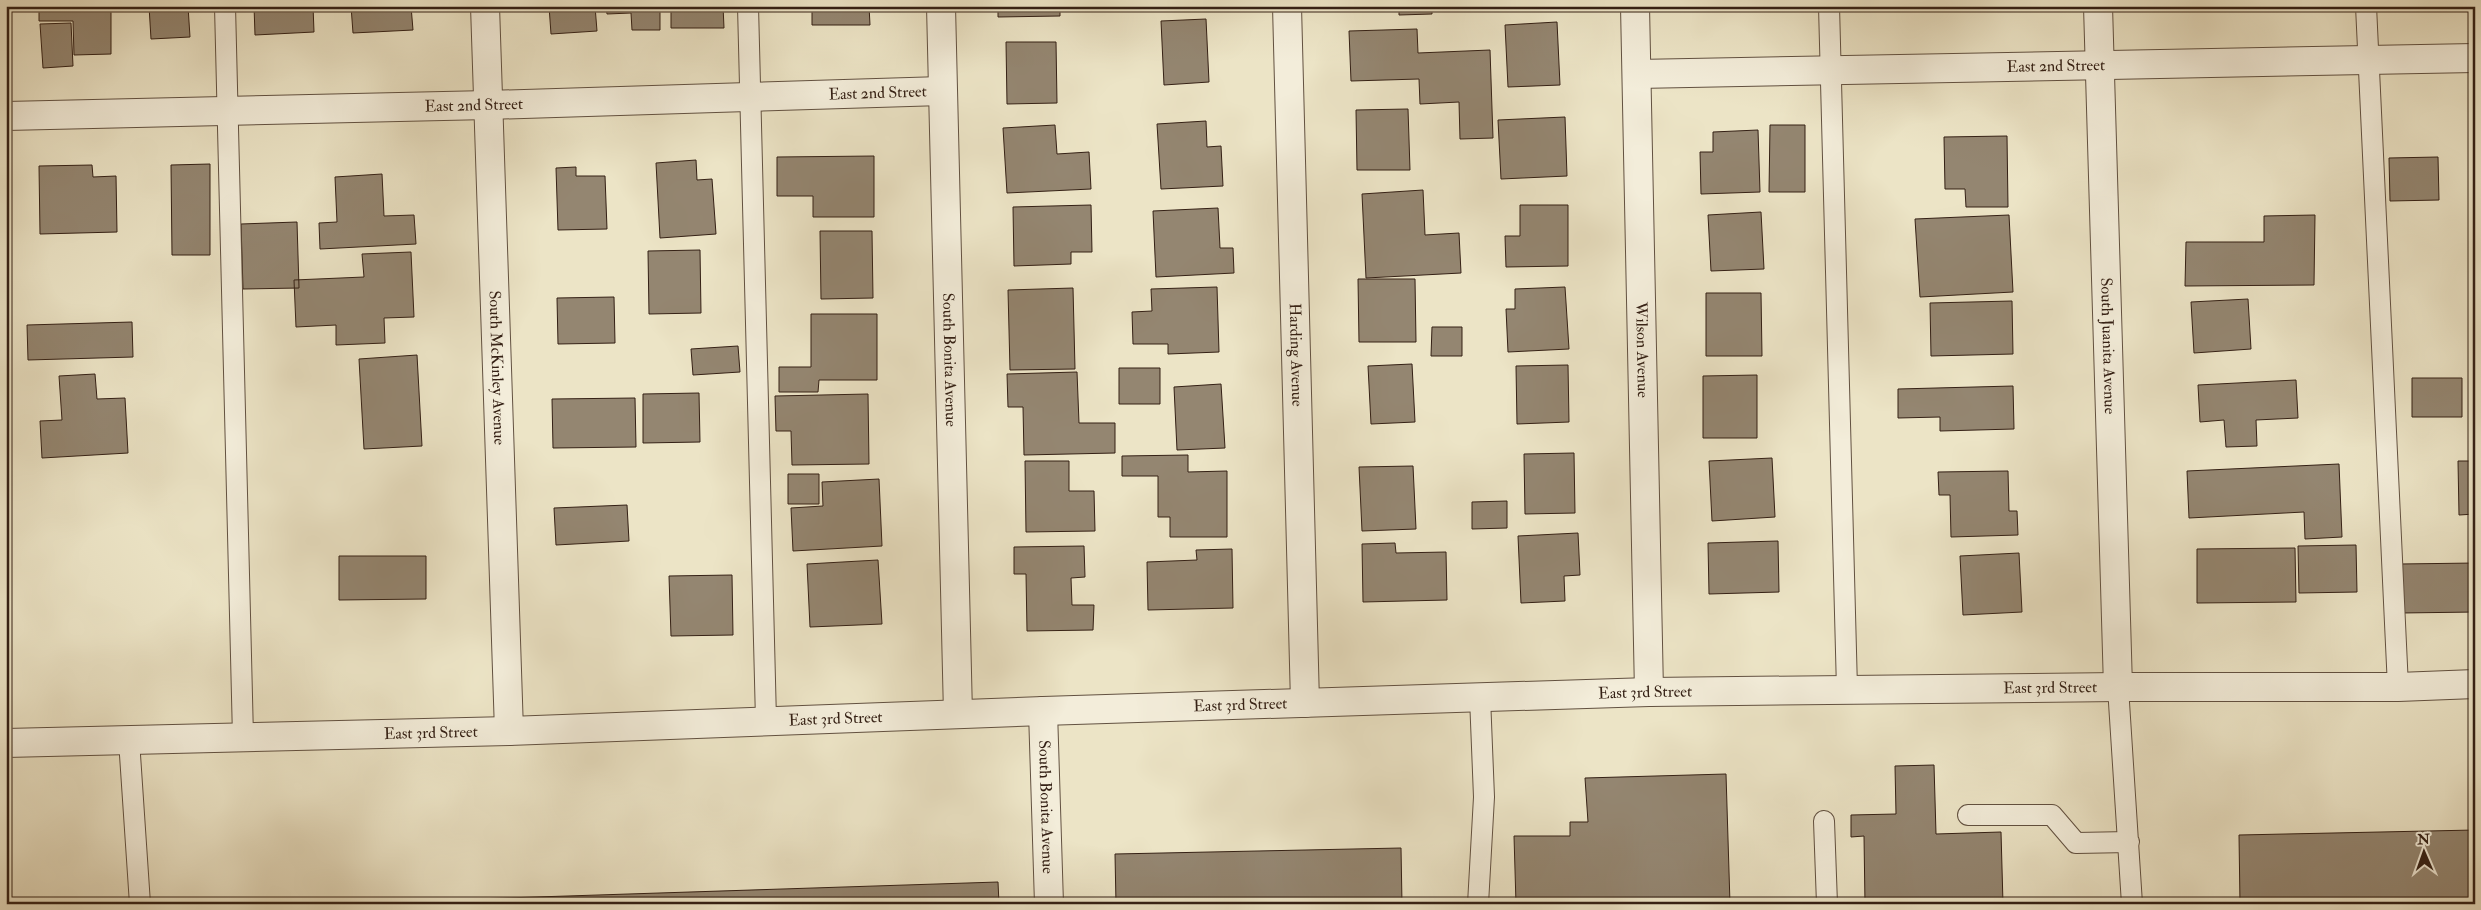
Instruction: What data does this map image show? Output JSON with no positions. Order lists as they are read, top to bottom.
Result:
{
  "streets": {
    "street": [
      "East 2nd Street",
      "South Juanita Avenue",
      "Wilson Avenue",
      "Harding Avenue",
      "South Bonita Avenue",
      "South McKinley Avenue",
      "East 3rd Street"
    ]
  },
  "crossings": [
    ["East 2nd Street", "South Juanita Avenue"],
    ["East 2nd Street", "Wilson Avenue"],
    ["East 2nd Street", "South Bonita Avenue"],
    ["East 2nd Street", "South McKinley Avenue"],
    ["South Juanita Avenue", "East 3rd Street"],
    ["Wilson Avenue", "East 3rd Street"],
    ["Harding Avenue", "East 3rd Street"],
    ["South Bonita Avenue", "East 3rd Street"],
    ["South McKinley Avenue", "East 3rd Street"]
  ],
  "north": "top"
}
